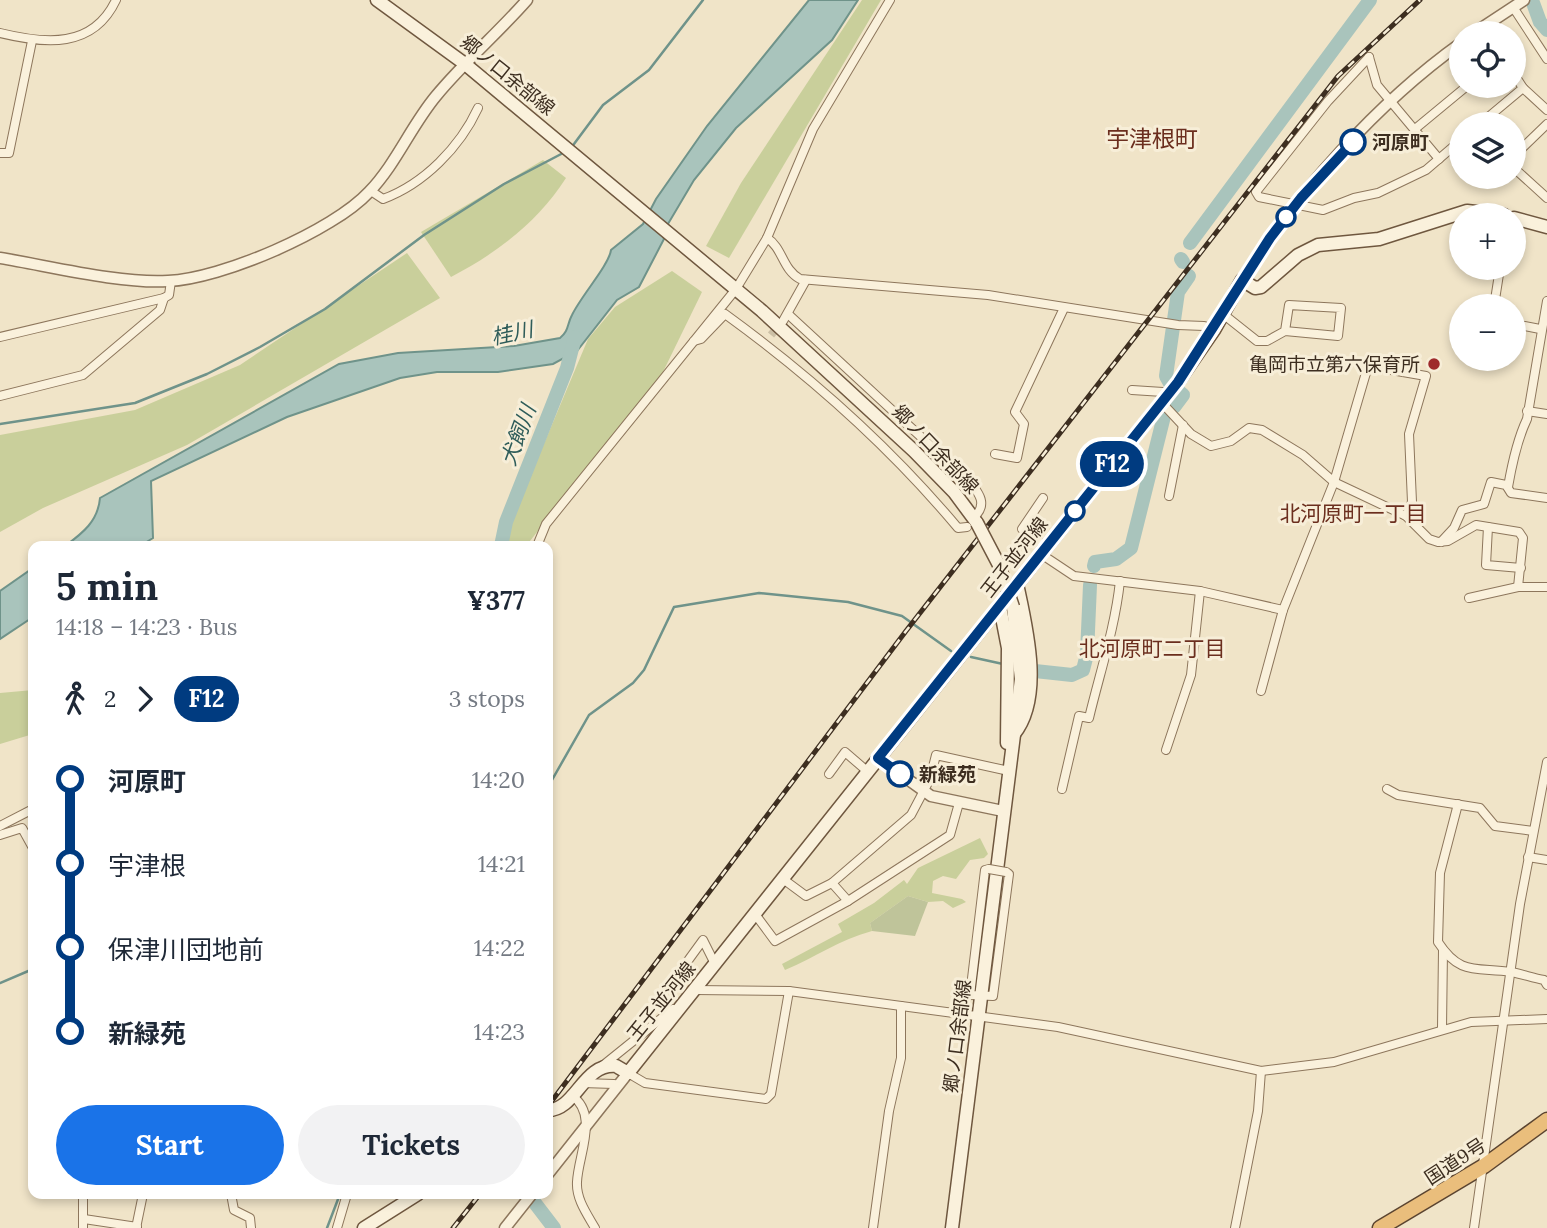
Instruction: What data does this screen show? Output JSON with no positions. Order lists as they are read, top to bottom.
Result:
{
  "streets": {
    "highway": ["国道9号"],
    "main road": ["郷ノ口余部線", "王子並河線"]
  },
  "crossings": [
    ["郷ノ口余部線", "王子並河線"]
  ],
  "districts": ["宇津根町", "北河原町一丁目", "北河原町二丁目"],
  "water": ["桂川", "犬飼川"],
  "places": ["河原町", "亀岡市立第六保育所", "新緑苑"],
  "lines": ["bus line F12"],
  "page": {
    "on_map": "F12",
    "map_buttons": ["+", "−"],
    "heading": ["5 min", "14:18 – 14:23 · Bus", "¥377"],
    "legs": ["2", "F12", "3 stops"],
    "list": [
      {
        "name": "河原町",
        "value": "14:20"
      },
      {
        "name": "宇津根",
        "value": "14:21"
      },
      {
        "name": "保津川団地前",
        "value": "14:22"
      },
      {
        "name": "新緑苑",
        "value": "14:23"
      }
    ],
    "buttons": ["Start", "Tickets"]
  }
}
